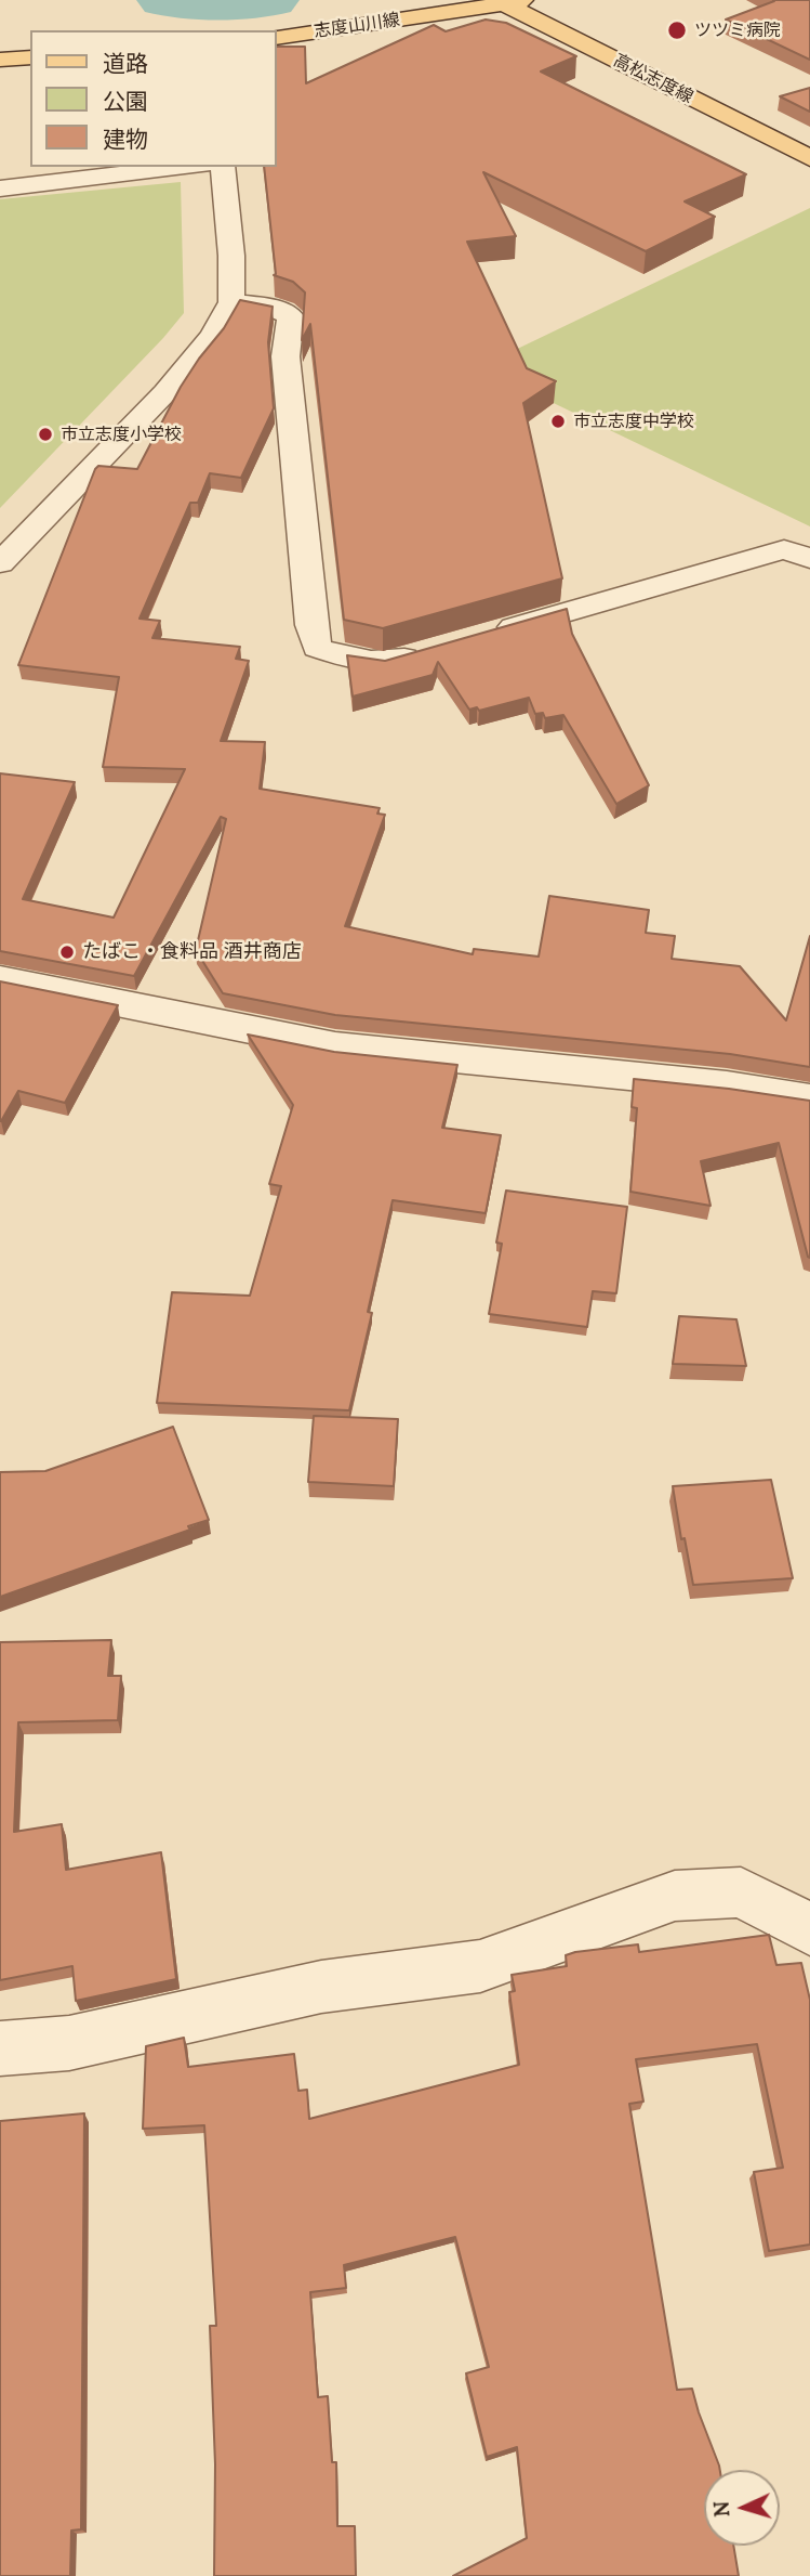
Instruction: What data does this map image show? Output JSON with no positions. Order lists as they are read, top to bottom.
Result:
{
  "streets": {
    "main road": ["志度山川線", "高松志度線"]
  },
  "crossings": [
    ["志度山川線", "高松志度線"]
  ],
  "places": [
    "ツツミ病院",
    "市立志度中学校",
    "市立志度小学校",
    "たばこ・食料品 酒井商店"
  ],
  "legend": ["道路", "公園", "建物"],
  "north": "left"
}
